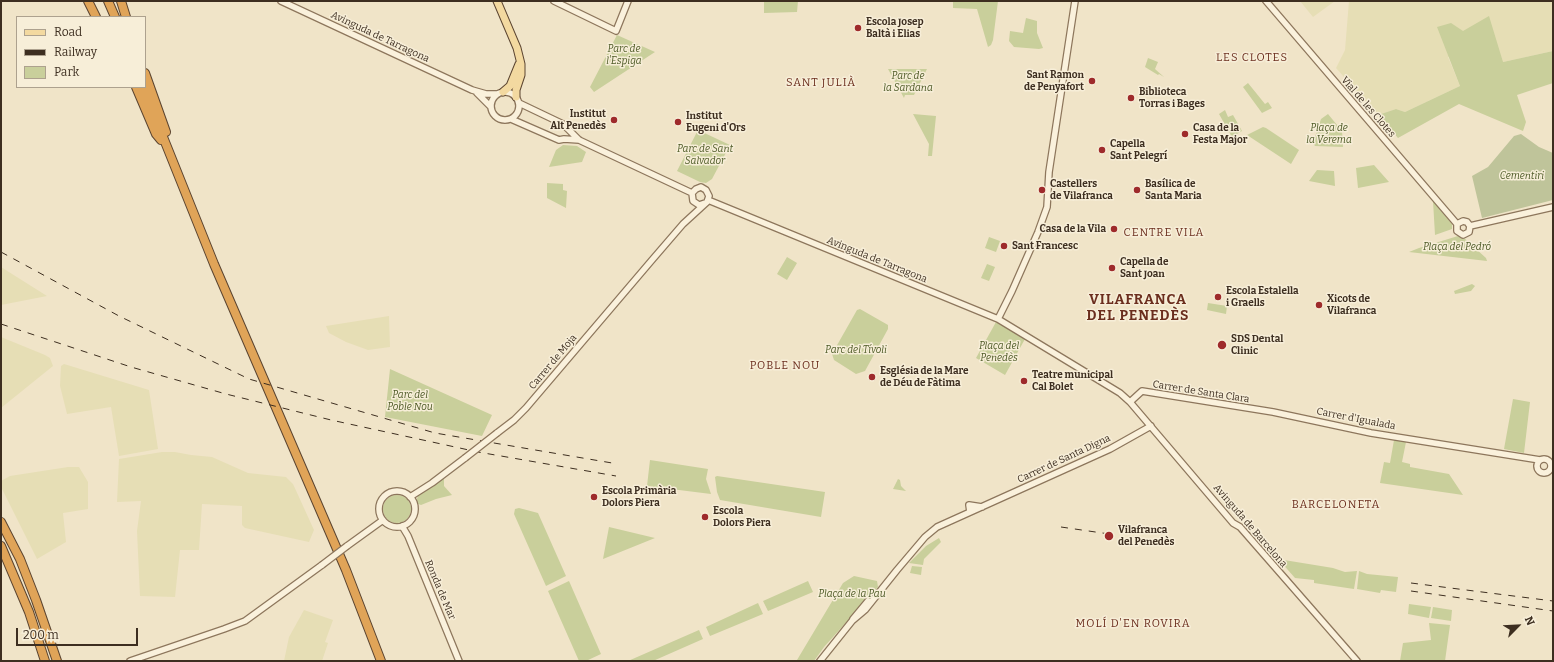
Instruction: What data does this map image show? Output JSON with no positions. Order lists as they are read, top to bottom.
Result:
{
  "streets": {
    "street": [
      "Avinguda de Tarragona",
      "Vial de les Clotes",
      "Carrer de Moja",
      "Carrer de Santa Clara",
      "Carrer d'Igualada",
      "Carrer de Santa Digna",
      "Avinguda de Barcelona",
      "Ronda de Mar"
    ]
  },
  "crossings": [
    ["Avinguda de Tarragona", "Carrer de Moja"],
    ["Avinguda de Tarragona", "Carrer de Santa Clara"],
    ["Avinguda de Tarragona", "Avinguda de Barcelona"],
    ["Carrer de Moja", "Ronda de Mar"],
    ["Carrer de Santa Clara", "Carrer d'Igualada"],
    ["Carrer de Santa Clara", "Avinguda de Barcelona"],
    ["Carrer de Santa Digna", "Avinguda de Barcelona"]
  ],
  "districts": [
    "LES CLOTES",
    "SANT JULIÀ",
    "CENTRE VILA",
    "VILAFRANCA DEL PENEDÈS",
    "POBLE NOU",
    "BARCELONETA",
    "MOLÍ D'EN ROVIRA"
  ],
  "parks": [
    "Parc de l'Espiga",
    "Parc de la Sardana",
    "Plaça de la Verema",
    "Parc de Sant Salvador",
    "Cementiri",
    "Plaça del Pedró",
    "Plaça del Penedès",
    "Parc del Tívoli",
    "Parc del Poble Nou",
    "Plaça de la Pau"
  ],
  "places": [
    "Escola Josep Baltà i Elias",
    "Sant Ramon de Penyafort",
    "Biblioteca Torras i Bages",
    "Institut Alt Penedès",
    "Institut Eugeni d'Ors",
    "Casa de la Festa Major",
    "Capella Sant Pelegrí",
    "Castellers de Vilafranca",
    "Basílica de Santa Maria",
    "Casa de la Vila",
    "Sant Francesc",
    "Capella de Sant Joan",
    "Escola Estalella i Graells",
    "Xicots de Vilafranca",
    "SDS Dental Clinic",
    "Església de la Mare de Déu de Fàtima",
    "Teatre municipal Cal Bolet",
    "Escola Primària Dolors Piera",
    "Escola Dolors Piera",
    "Vilafranca del Penedès"
  ],
  "legend": ["Road", "Railway", "Park"],
  "scale_bar": "200 m",
  "north": "top right"
}
